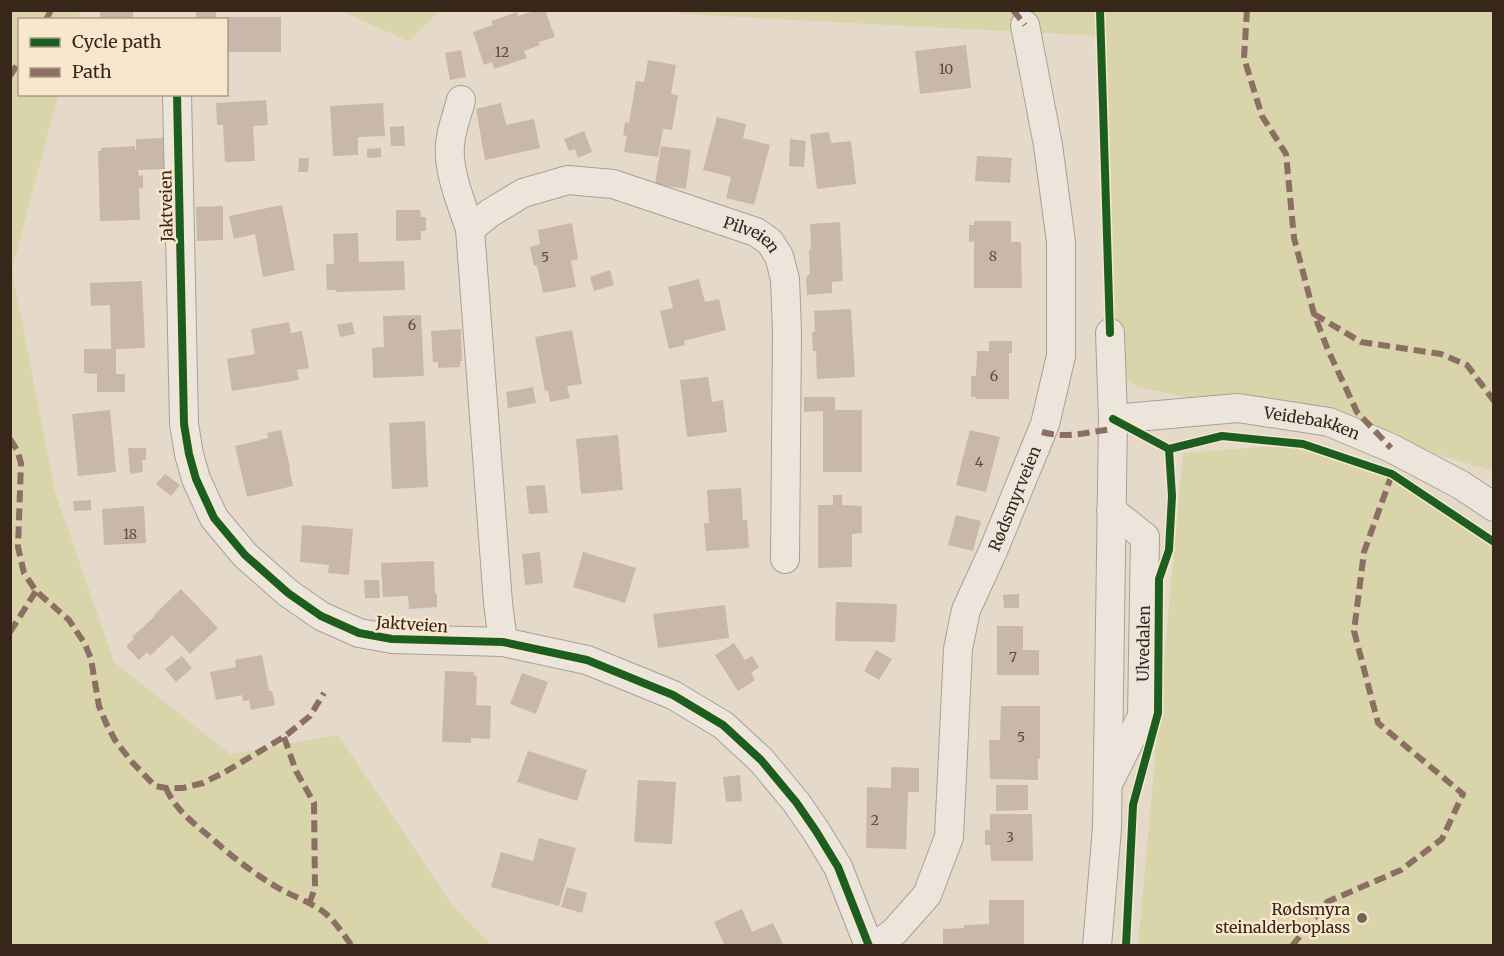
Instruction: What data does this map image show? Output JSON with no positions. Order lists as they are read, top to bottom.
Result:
{
  "streets": {
    "street": [
      "Jaktveien",
      "Pilveien",
      "Veidebakken",
      "Rødsmyrveien",
      "Ulvedalen"
    ]
  },
  "crossings": [
    ["Veidebakken", "Ulvedalen"]
  ],
  "places": ["Rødsmyra steinalderboplass"],
  "house_numbers": [
    "12",
    "10",
    "8",
    "5",
    "6",
    "6",
    "4",
    "18",
    "7",
    "5",
    "2",
    "3"
  ],
  "legend": ["Cycle path", "Path"]
}
